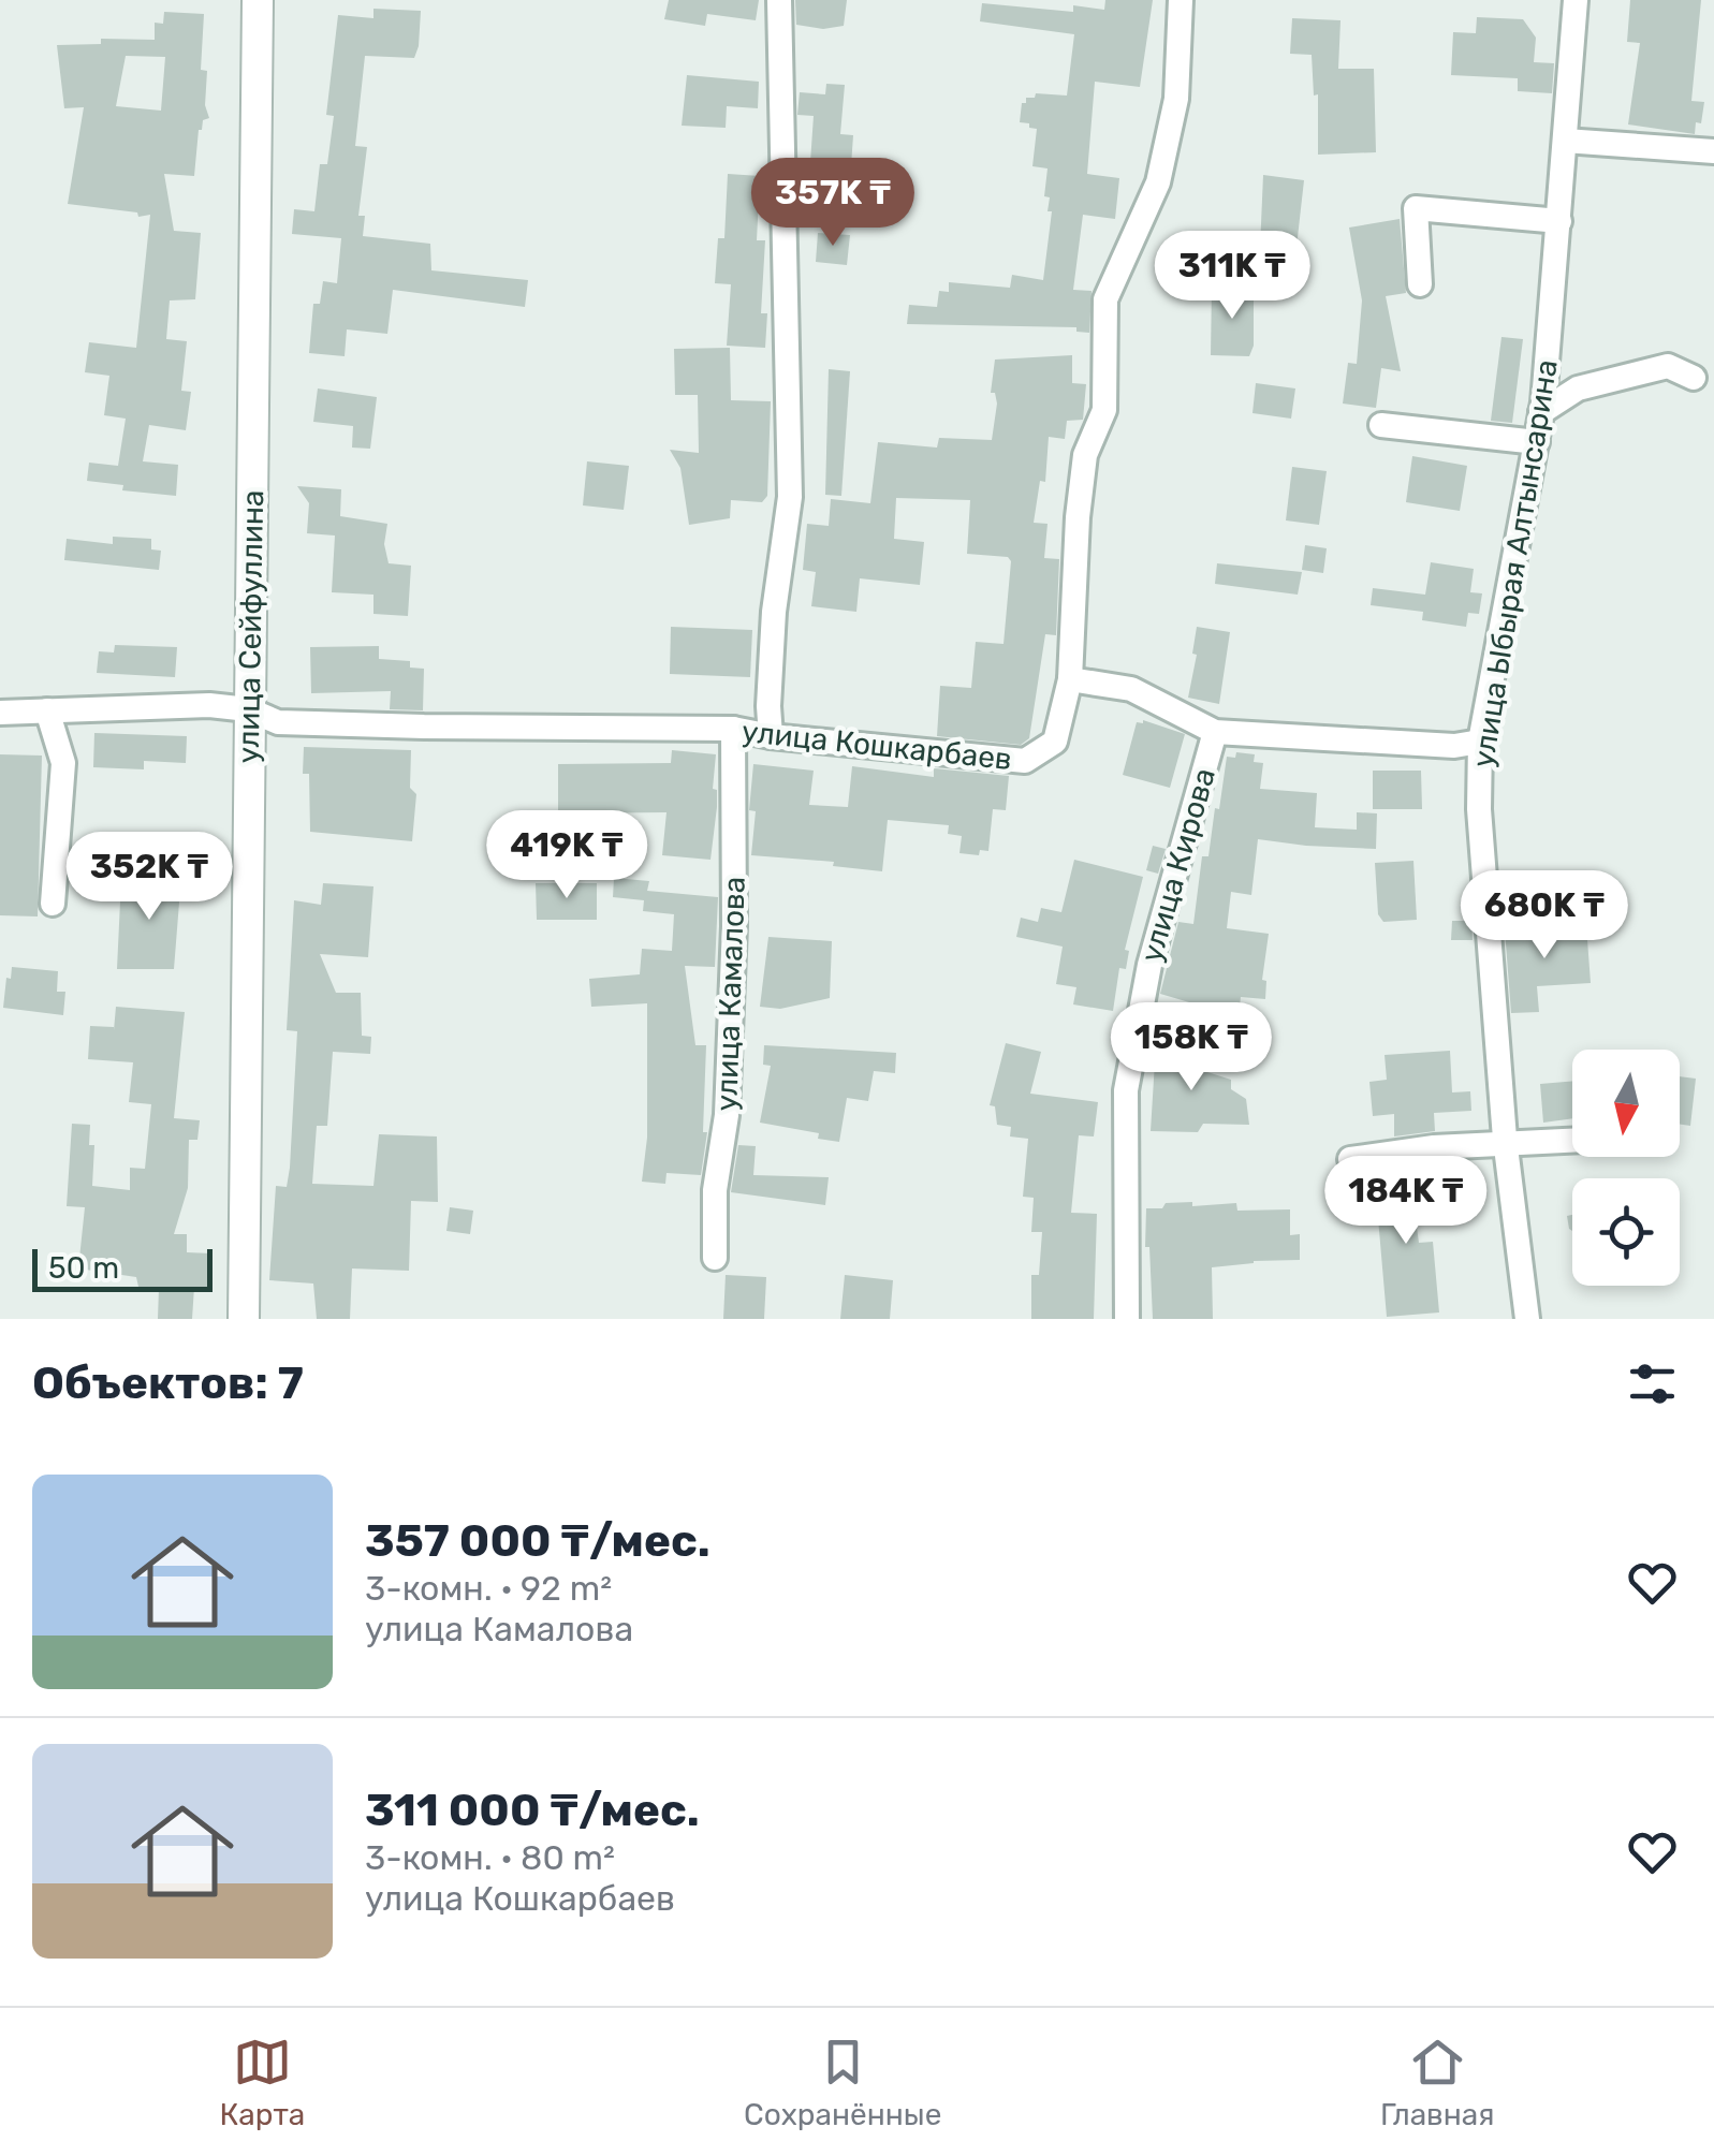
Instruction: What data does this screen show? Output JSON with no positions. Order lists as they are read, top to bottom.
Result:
{
  "streets": {
    "street": [
      "улица Ыбырая Алтынсарина",
      "улица Сейфуллина",
      "улица Кошкарбаев",
      "улица Кирова",
      "улица Камалова"
    ]
  },
  "crossings": [
    ["улица Сейфуллина", "улица Кошкарбаев"],
    ["улица Кошкарбаев", "улица Камалова"]
  ],
  "scale_bar": "50 m",
  "north": "bottom",
  "page": {
    "price": [
      "357K ₸",
      "311K ₸",
      "419K ₸",
      "352K ₸",
      "680K ₸",
      "158K ₸",
      "184K ₸"
    ],
    "scale": "50 m",
    "heading": "Объектов: 7",
    "list": [
      {
        "name": "357 000 ₸/мес.",
        "note": "3-комн. · 92 m² · улица Камалова"
      },
      {
        "name": "311 000 ₸/мес.",
        "note": "3-комн. · 80 m² · улица Кошкарбаев"
      }
    ],
    "tabs": ["Карта", "Сохранённые", "Главная"]
  }
}
